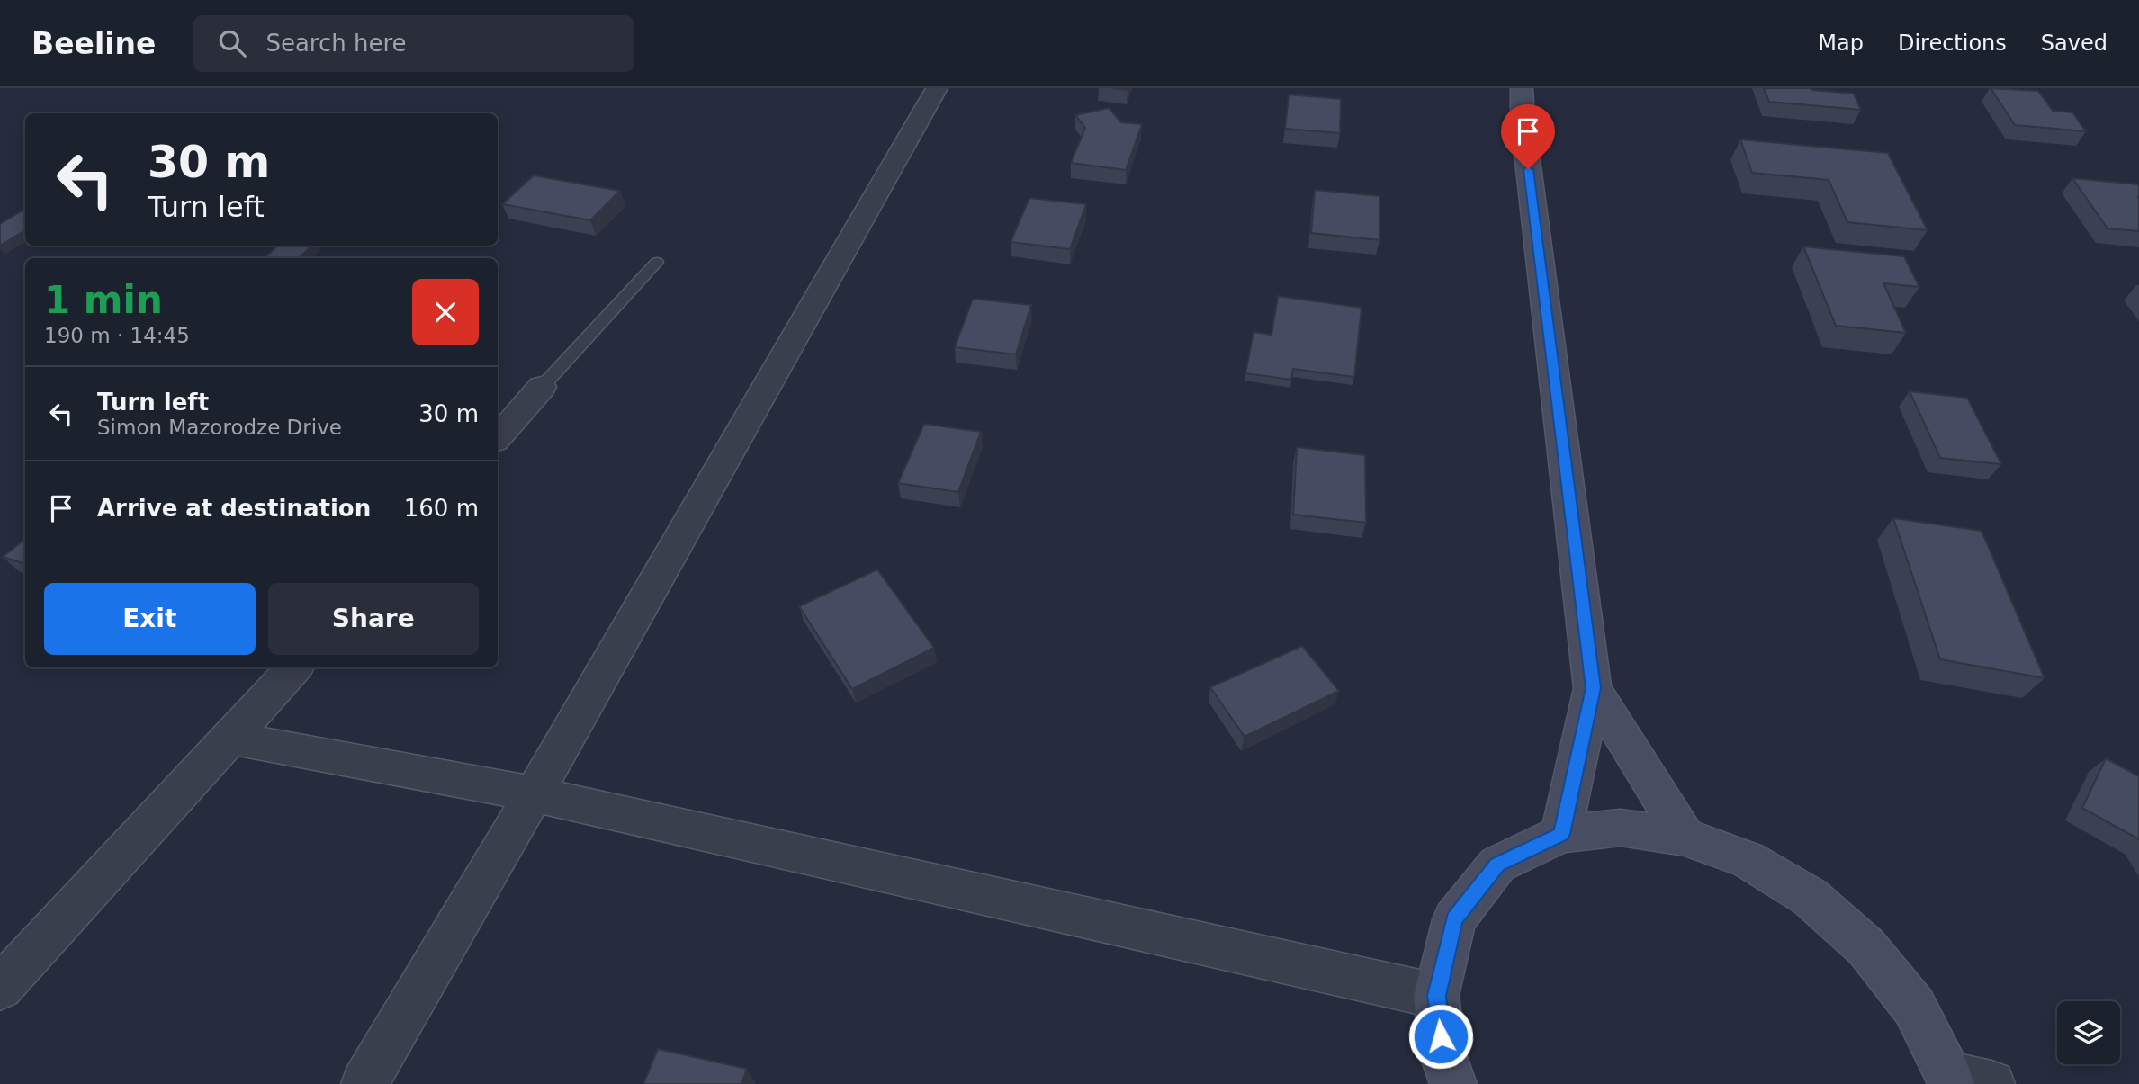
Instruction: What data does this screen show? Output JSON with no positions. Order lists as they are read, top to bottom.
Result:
{
  "page": {
    "header": "Beeline",
    "search": "Search here",
    "nav": ["Map", "Directions", "Saved"],
    "turn": ["30 m", "Turn left"],
    "heading": ["1 min", "190 m · 14:45"],
    "list": [
      {
        "name": "Turn left",
        "note": "Simon Mazorodze Drive",
        "value": "30 m"
      },
      {
        "name": "Arrive at destination",
        "value": "160 m"
      }
    ],
    "buttons": ["Exit", "Share"]
  }
}
